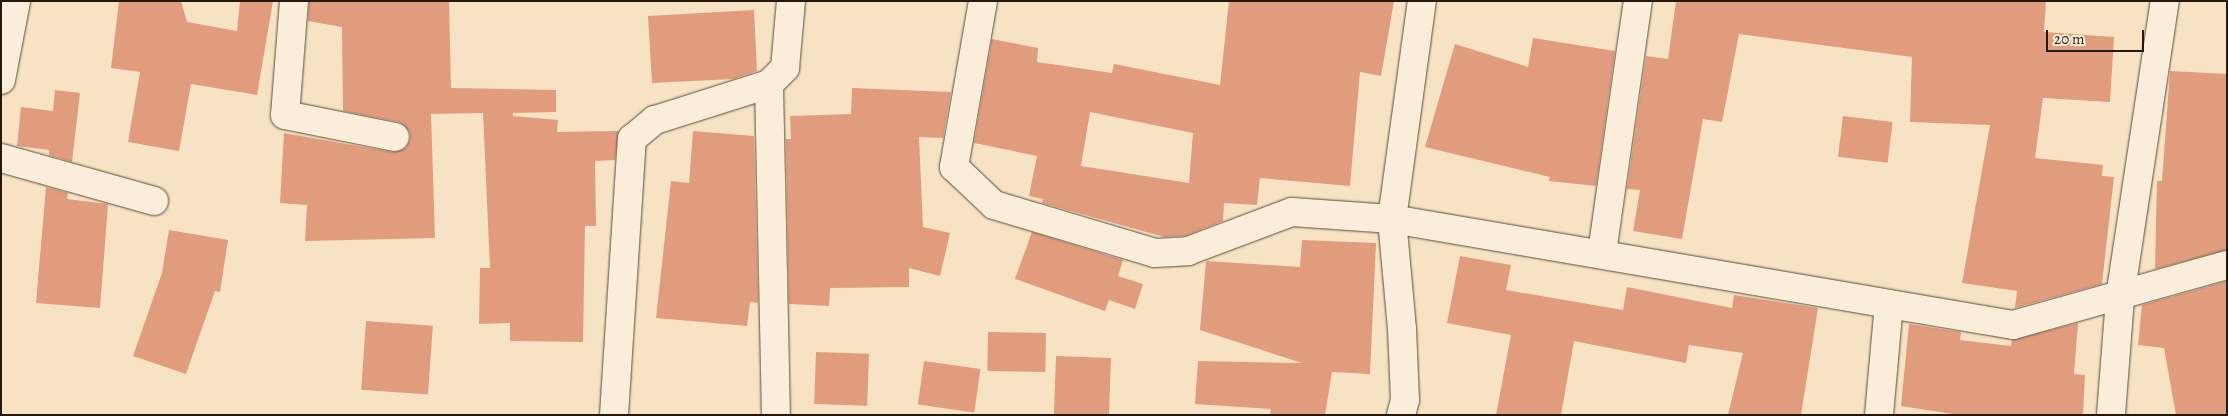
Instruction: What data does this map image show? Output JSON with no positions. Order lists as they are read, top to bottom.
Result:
{
  "scale_bar": "20 m"
}
